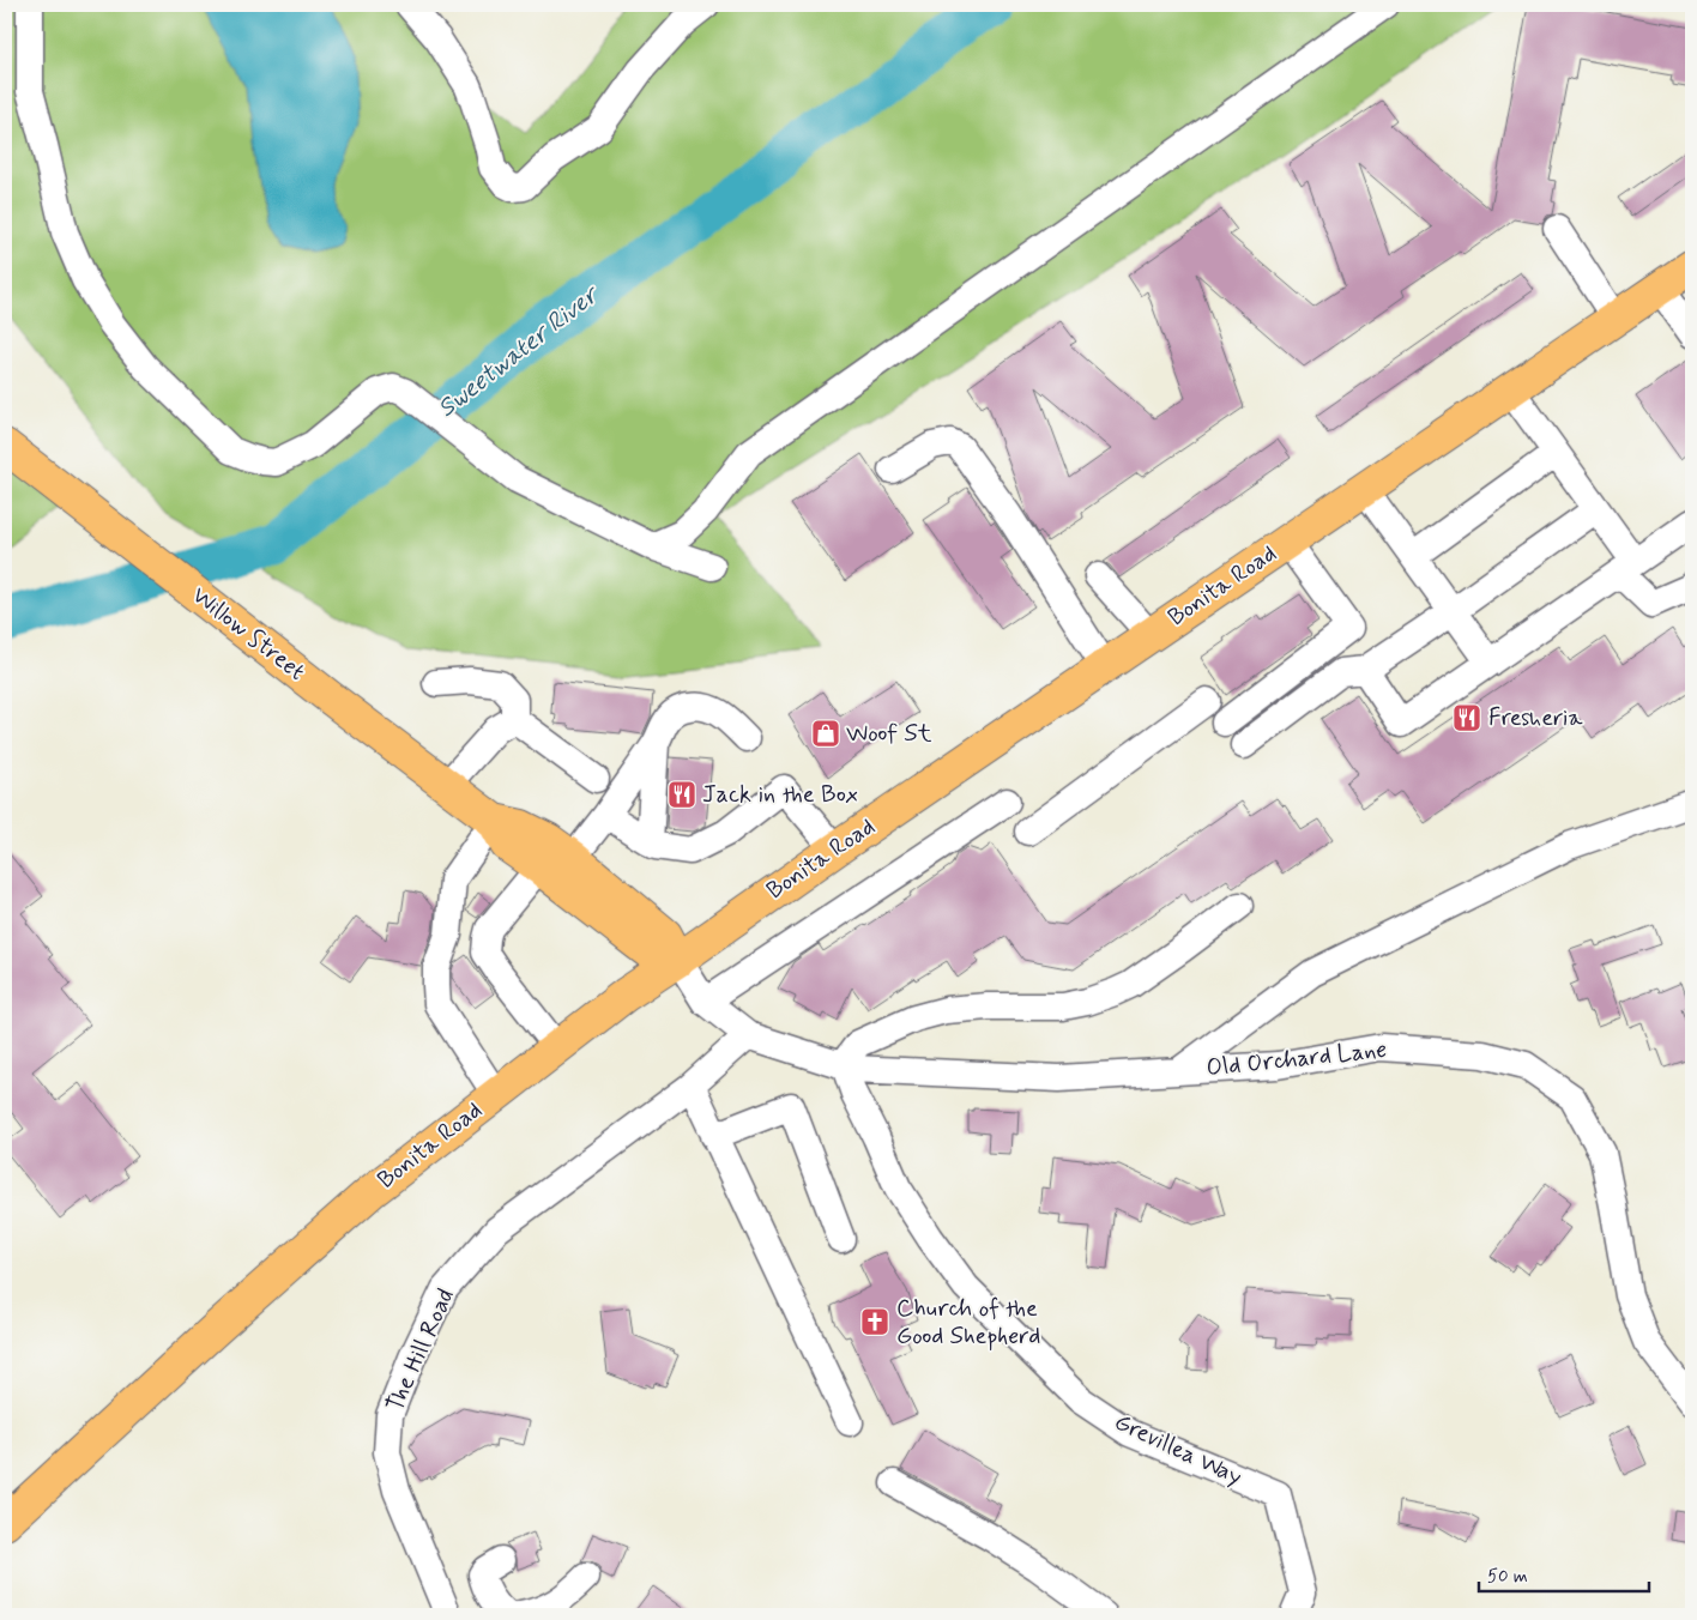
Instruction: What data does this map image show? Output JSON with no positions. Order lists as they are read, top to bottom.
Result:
{
  "streets": {
    "main road": ["Bonita Road", "Willow Street"],
    "street": ["Old Orchard Lane", "The Hill Road", "Grevillea Way"]
  },
  "crossings": [
    ["Bonita Road", "Willow Street"],
    ["Bonita Road", "Old Orchard Lane"],
    ["Willow Street", "Old Orchard Lane"],
    ["Old Orchard Lane", "The Hill Road"],
    ["Old Orchard Lane", "Grevillea Way"]
  ],
  "water": ["Sweetwater River"],
  "places": {
    "restaurant": ["Fresheria", "Jack in the Box"],
    "shop": ["Woof St"],
    "church": ["Church of the Good Shepherd"]
  },
  "scale_bar": "50 m"
}
